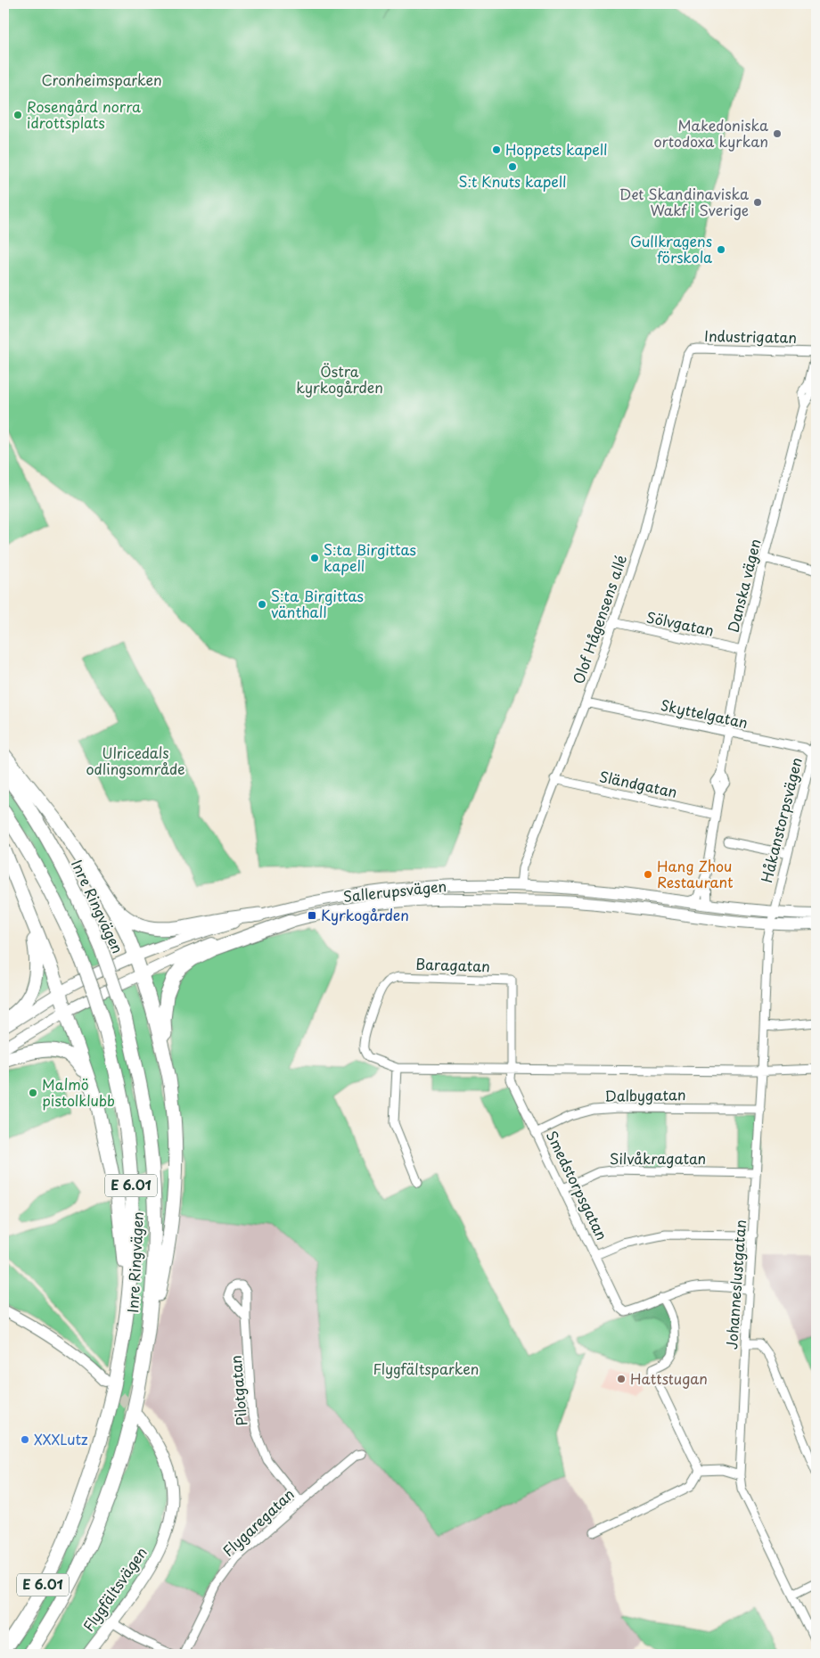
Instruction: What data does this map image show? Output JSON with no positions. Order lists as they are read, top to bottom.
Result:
{
  "streets": {
    "highway": ["Inre Ringvägen", "E 6.01"],
    "main road": ["Sallerupsvägen", "Flygfältsvägen"],
    "street": [
      "Industrigatan",
      "Danska vägen",
      "Olof Hågensens allé",
      "Sölvgatan",
      "Skyttelgatan",
      "Sländgatan",
      "Håkanstorpsvägen",
      "Baragatan",
      "Dalbygatan",
      "Silvåkragatan",
      "Smedstorpsgatan",
      "Johanneslustgatan",
      "Pilotgatan",
      "Flygaregatan"
    ]
  },
  "crossings": [
    ["Industrigatan", "Danska vägen"],
    ["Industrigatan", "Olof Hågensens allé"],
    ["Danska vägen", "Sölvgatan"],
    ["Danska vägen", "Skyttelgatan"],
    ["Danska vägen", "Sländgatan"],
    ["Danska vägen", "Sallerupsvägen"],
    ["Olof Hågensens allé", "Sölvgatan"],
    ["Olof Hågensens allé", "Skyttelgatan"],
    ["Olof Hågensens allé", "Sländgatan"],
    ["Olof Hågensens allé", "Sallerupsvägen"],
    ["Skyttelgatan", "Håkanstorpsvägen"],
    ["Håkanstorpsvägen", "Sallerupsvägen"],
    ["Håkanstorpsvägen", "Johanneslustgatan"],
    ["Sallerupsvägen", "Johanneslustgatan"],
    ["Baragatan", "Smedstorpsgatan"],
    ["Dalbygatan", "Smedstorpsgatan"],
    ["Dalbygatan", "Johanneslustgatan"],
    ["Silvåkragatan", "Smedstorpsgatan"],
    ["Silvåkragatan", "Johanneslustgatan"],
    ["Pilotgatan", "Flygaregatan"]
  ],
  "parks": [
    "Cronheimsparken",
    "Östra kyrkogården",
    "Ulricedals odlingsområde",
    "Flygfältsparken"
  ],
  "places": {
    "other": [
      "Rosengård norra idrottsplats",
      "Makedoniska ortodoxa kyrkan",
      "Hoppets kapell",
      "S:t Knuts kapell",
      "Det Skandinaviska Wakf i Sverige",
      "Gullkragens förskola",
      "S:ta Birgittas kapell",
      "S:ta Birgittas vänthall",
      "Hang Zhou Restaurant",
      "Malmö pistolklubb",
      "Hattstugan",
      "XXXLutz"
    ],
    "transit": ["Kyrkogården"]
  }
}
